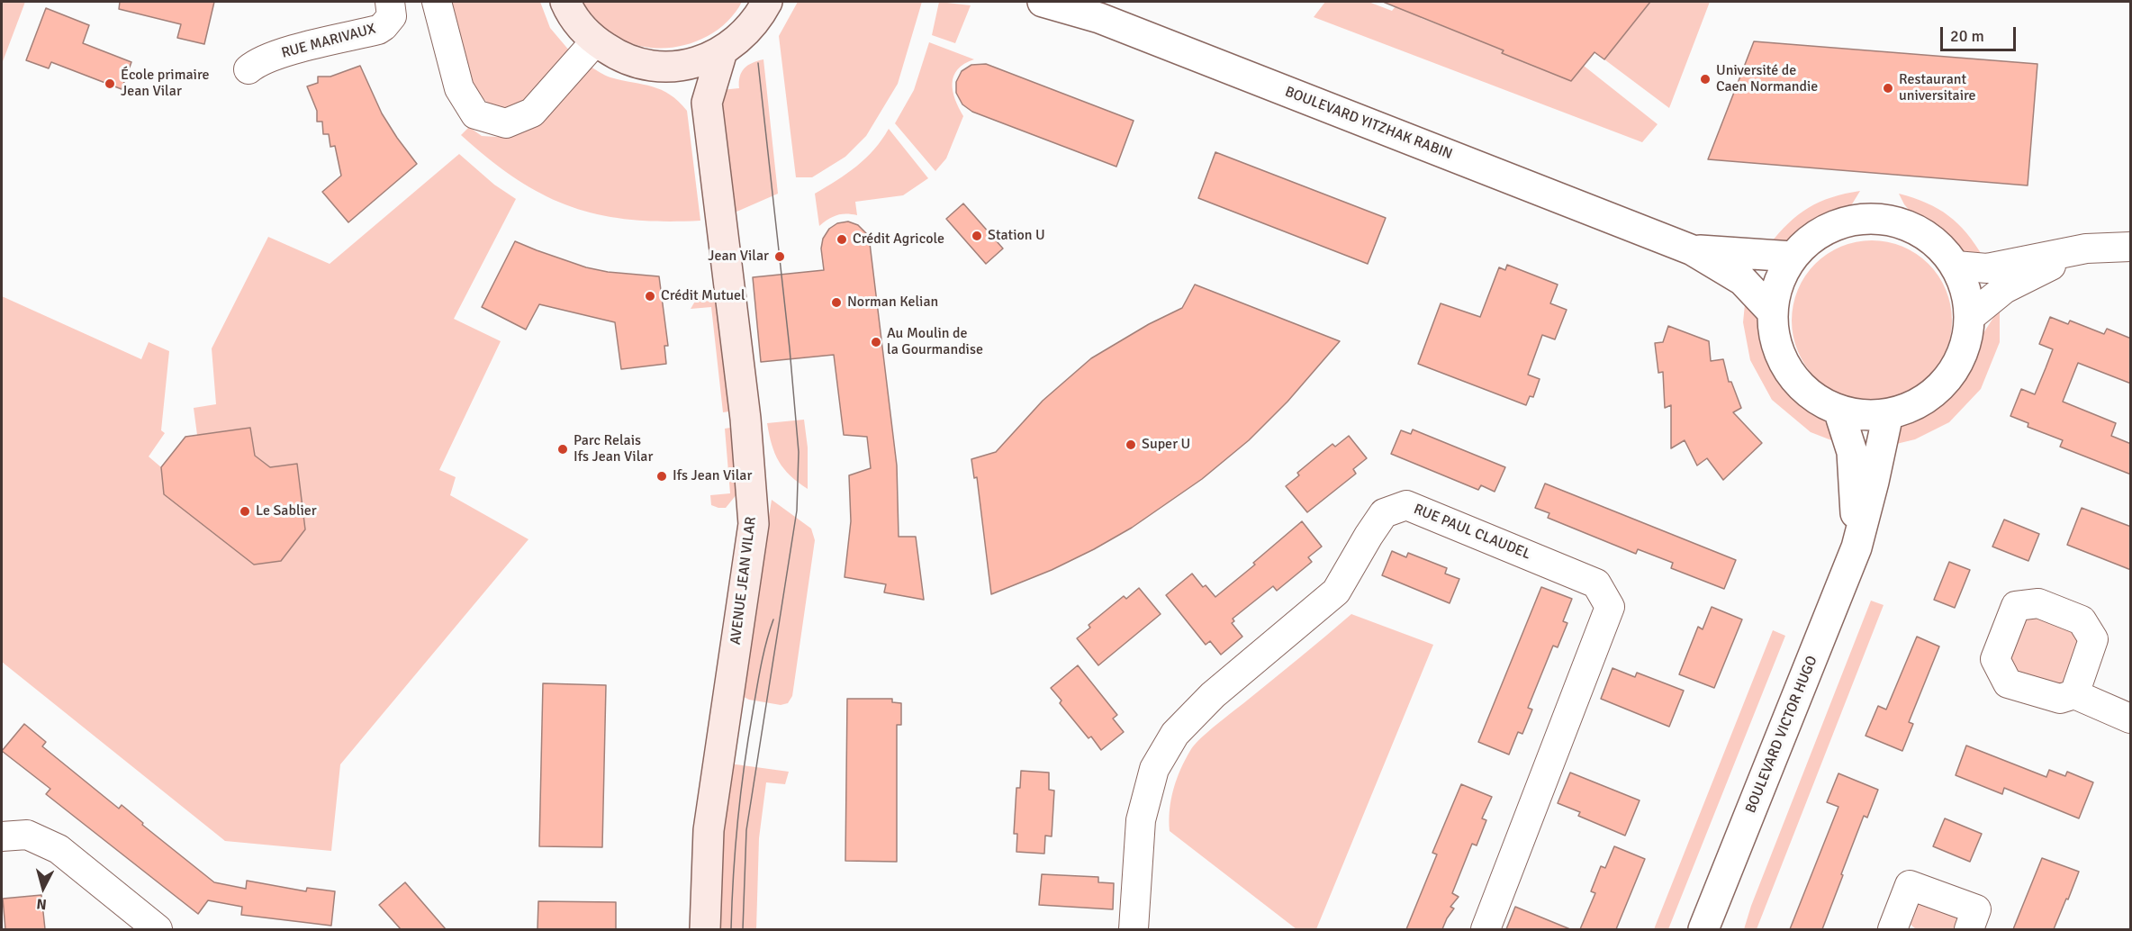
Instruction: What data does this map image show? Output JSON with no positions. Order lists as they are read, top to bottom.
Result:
{
  "streets": {
    "main road": ["AVENUE JEAN VILAR"],
    "street": [
      "RUE MARIVAUX",
      "BOULEVARD YITZHAK RABIN",
      "RUE PAUL CLAUDEL",
      "BOULEVARD VICTOR HUGO"
    ]
  },
  "places": [
    "Université de Caen Normandie",
    "École primaire Jean Vilar",
    "Restaurant universitaire",
    "Station U",
    "Crédit Agricole",
    "Jean Vilar",
    "Crédit Mutuel",
    "Norman Kelian",
    "Au Moulin de la Gourmandise",
    "Super U",
    "Parc Relais Ifs Jean Vilar",
    "Ifs Jean Vilar",
    "Le Sablier"
  ],
  "scale_bar": "20 m",
  "north": "bottom"
}
